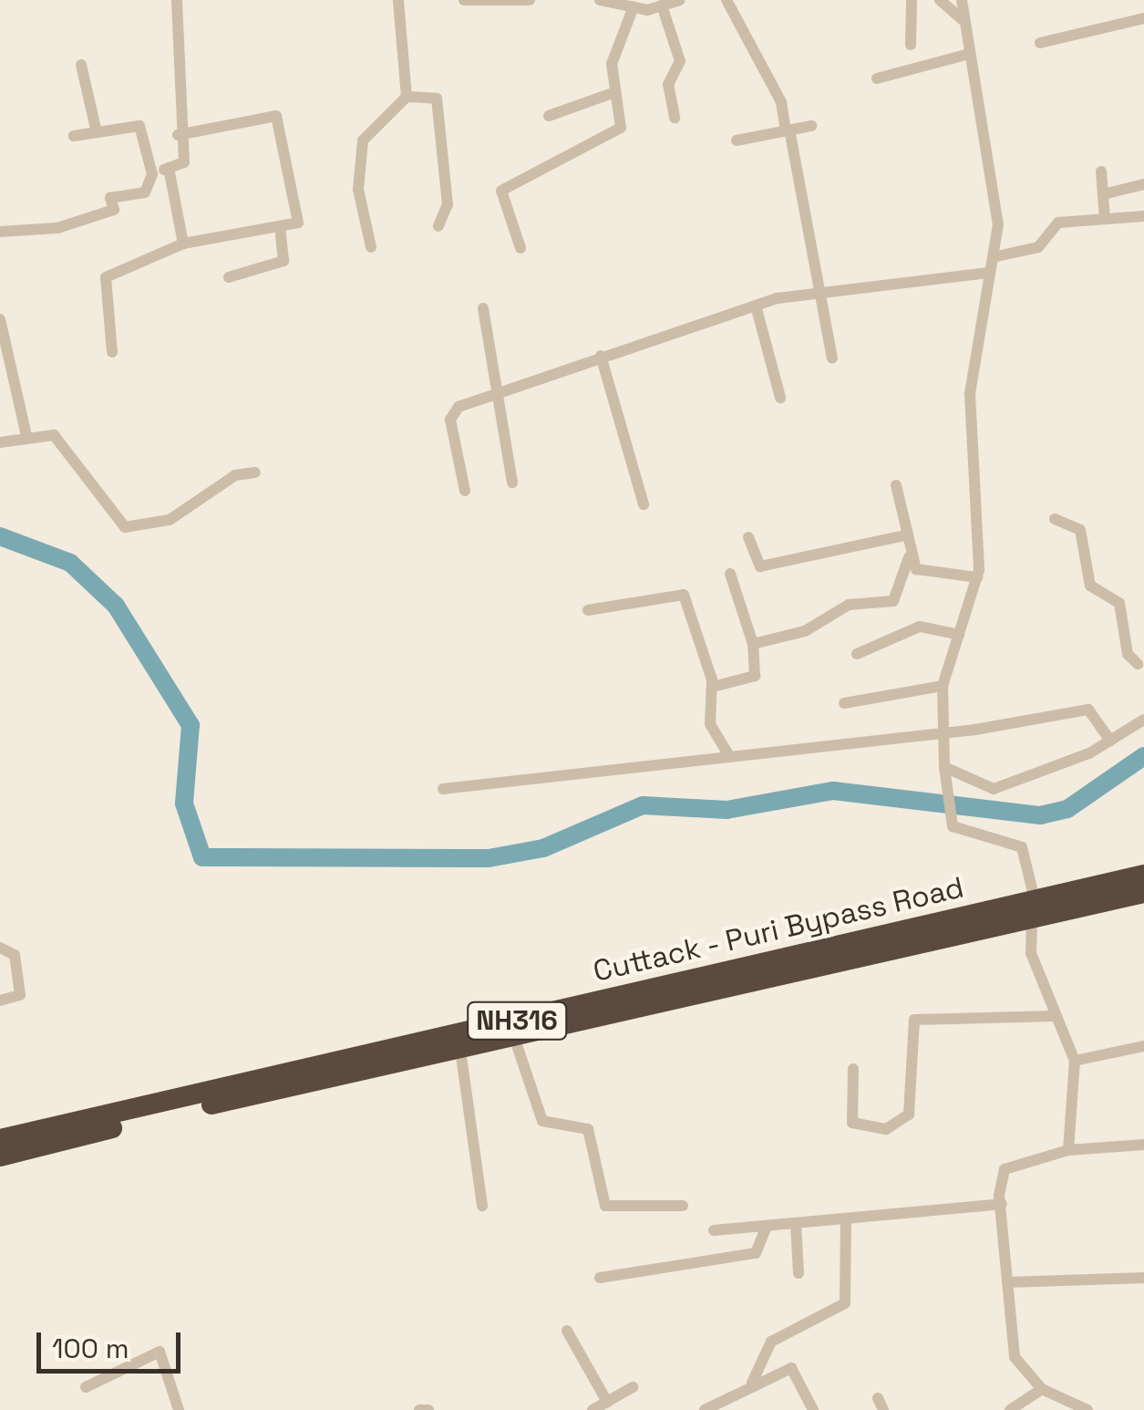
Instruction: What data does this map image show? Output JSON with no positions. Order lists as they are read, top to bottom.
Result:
{
  "streets": {
    "highway": ["Cuttack - Puri Bypass Road", "NH316"]
  },
  "scale_bar": "100 m"
}
